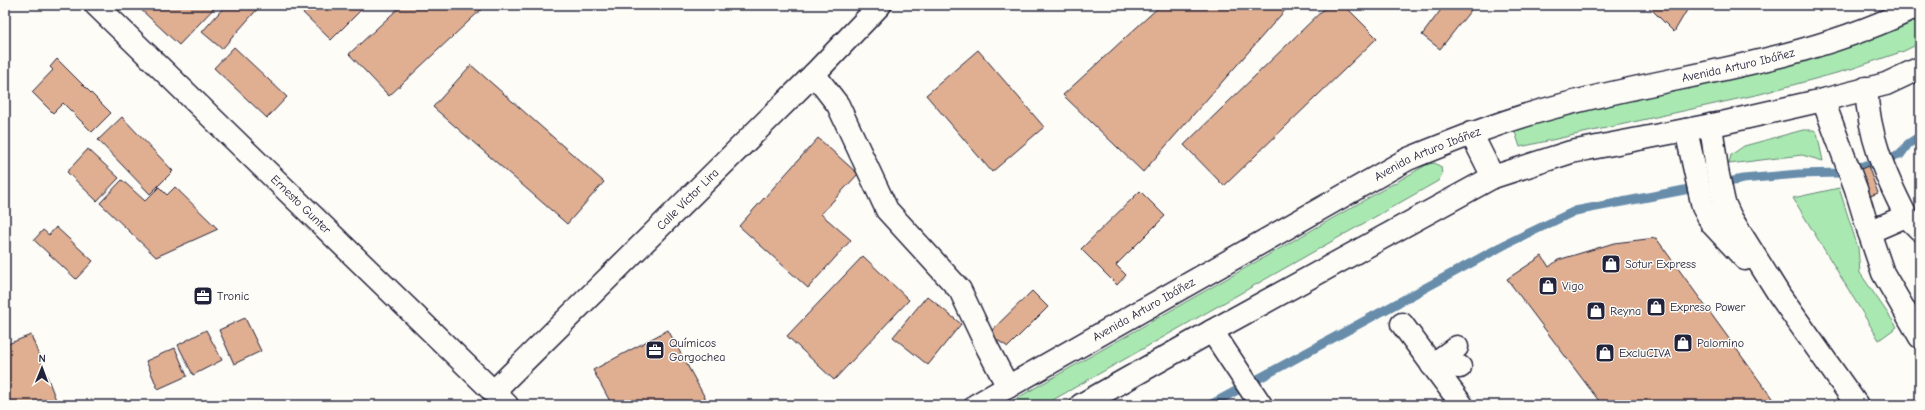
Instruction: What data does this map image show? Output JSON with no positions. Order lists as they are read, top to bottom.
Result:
{
  "streets": {
    "main road": ["Avenida Arturo Ibáñez", "Calle Víctor Lira", "Ernesto Gunter"]
  },
  "crossings": [
    ["Calle Víctor Lira", "Ernesto Gunter"]
  ],
  "places": {
    "shop": [
      "Sotur Express",
      "Vigo",
      "Expreso Power",
      "Reyna",
      "Palomino",
      "ExcluCIVA"
    ],
    "office": ["Tronic", "Químicos Gorgochea"]
  },
  "north": "top"
}
